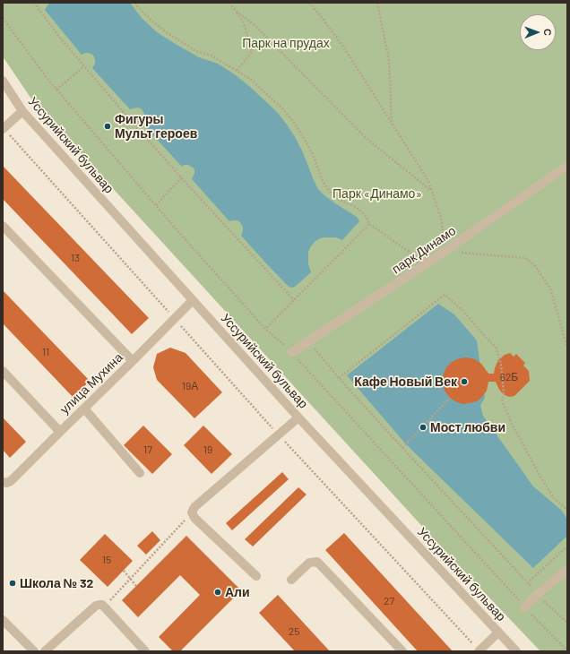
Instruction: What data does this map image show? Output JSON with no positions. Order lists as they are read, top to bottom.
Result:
{
  "streets": {
    "street": ["Уссурийский бульвар", "парк Динамо", "улица Мухина"]
  },
  "crossings": [
    ["Уссурийский бульвар", "улица Мухина"]
  ],
  "parks": ["Парк на прудах", "Парк «Динамо»"],
  "places": [
    "Фигуры Мульт героев",
    "Кафе Новый Век",
    "Мост любви",
    "Школа № 32",
    "Али"
  ],
  "house_numbers": [
    "13",
    "11",
    "62Б",
    "19А",
    "17",
    "19",
    "15",
    "27",
    "25"
  ],
  "north": "right"
}
